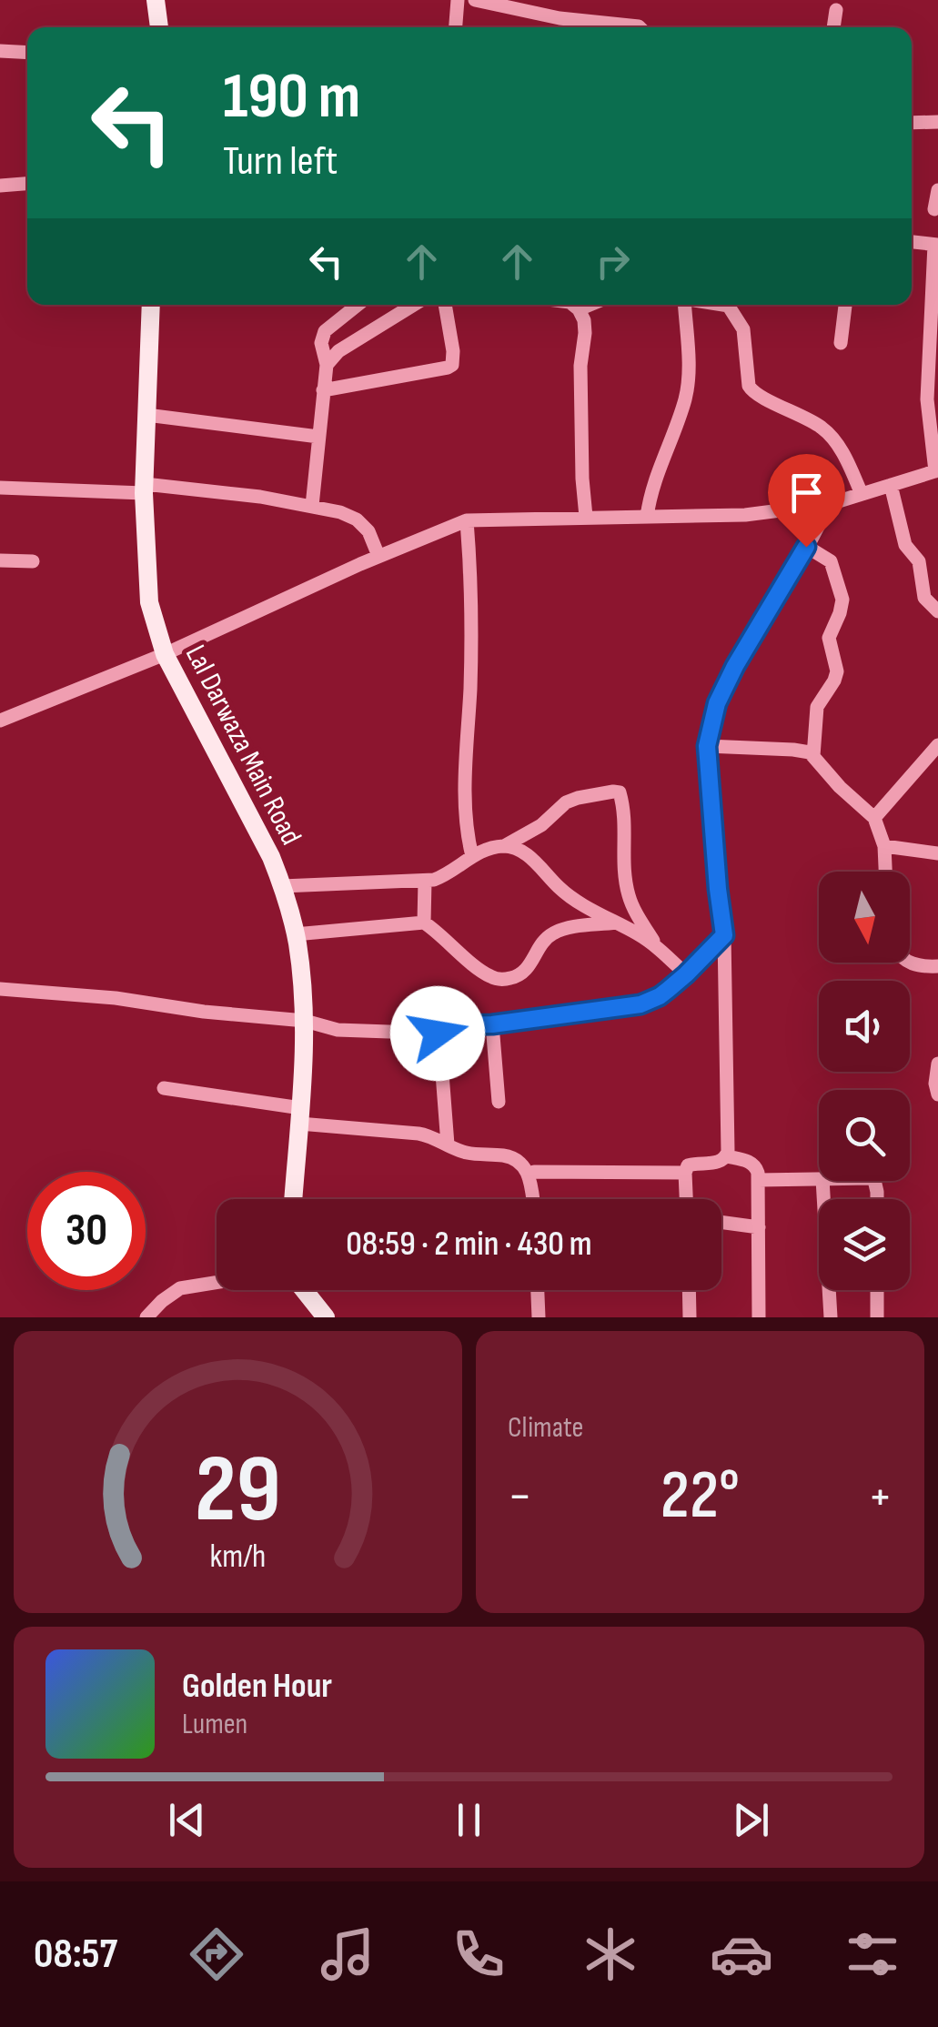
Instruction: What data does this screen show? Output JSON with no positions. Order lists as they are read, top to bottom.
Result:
{
  "streets": {
    "main road": ["Lal Darwaza Main Road"]
  },
  "north": "bottom",
  "page": {
    "turn": ["190 m", "Turn left"],
    "limit": "30",
    "trip": "08:59 · 2 min · 430 m",
    "tile": "Climate",
    "heat": ["−", "22°", "+"],
    "song": ["Golden Hour", "Lumen"],
    "tabs": "08:57",
    "gauge": ["29", "km/h"]
  }
}
